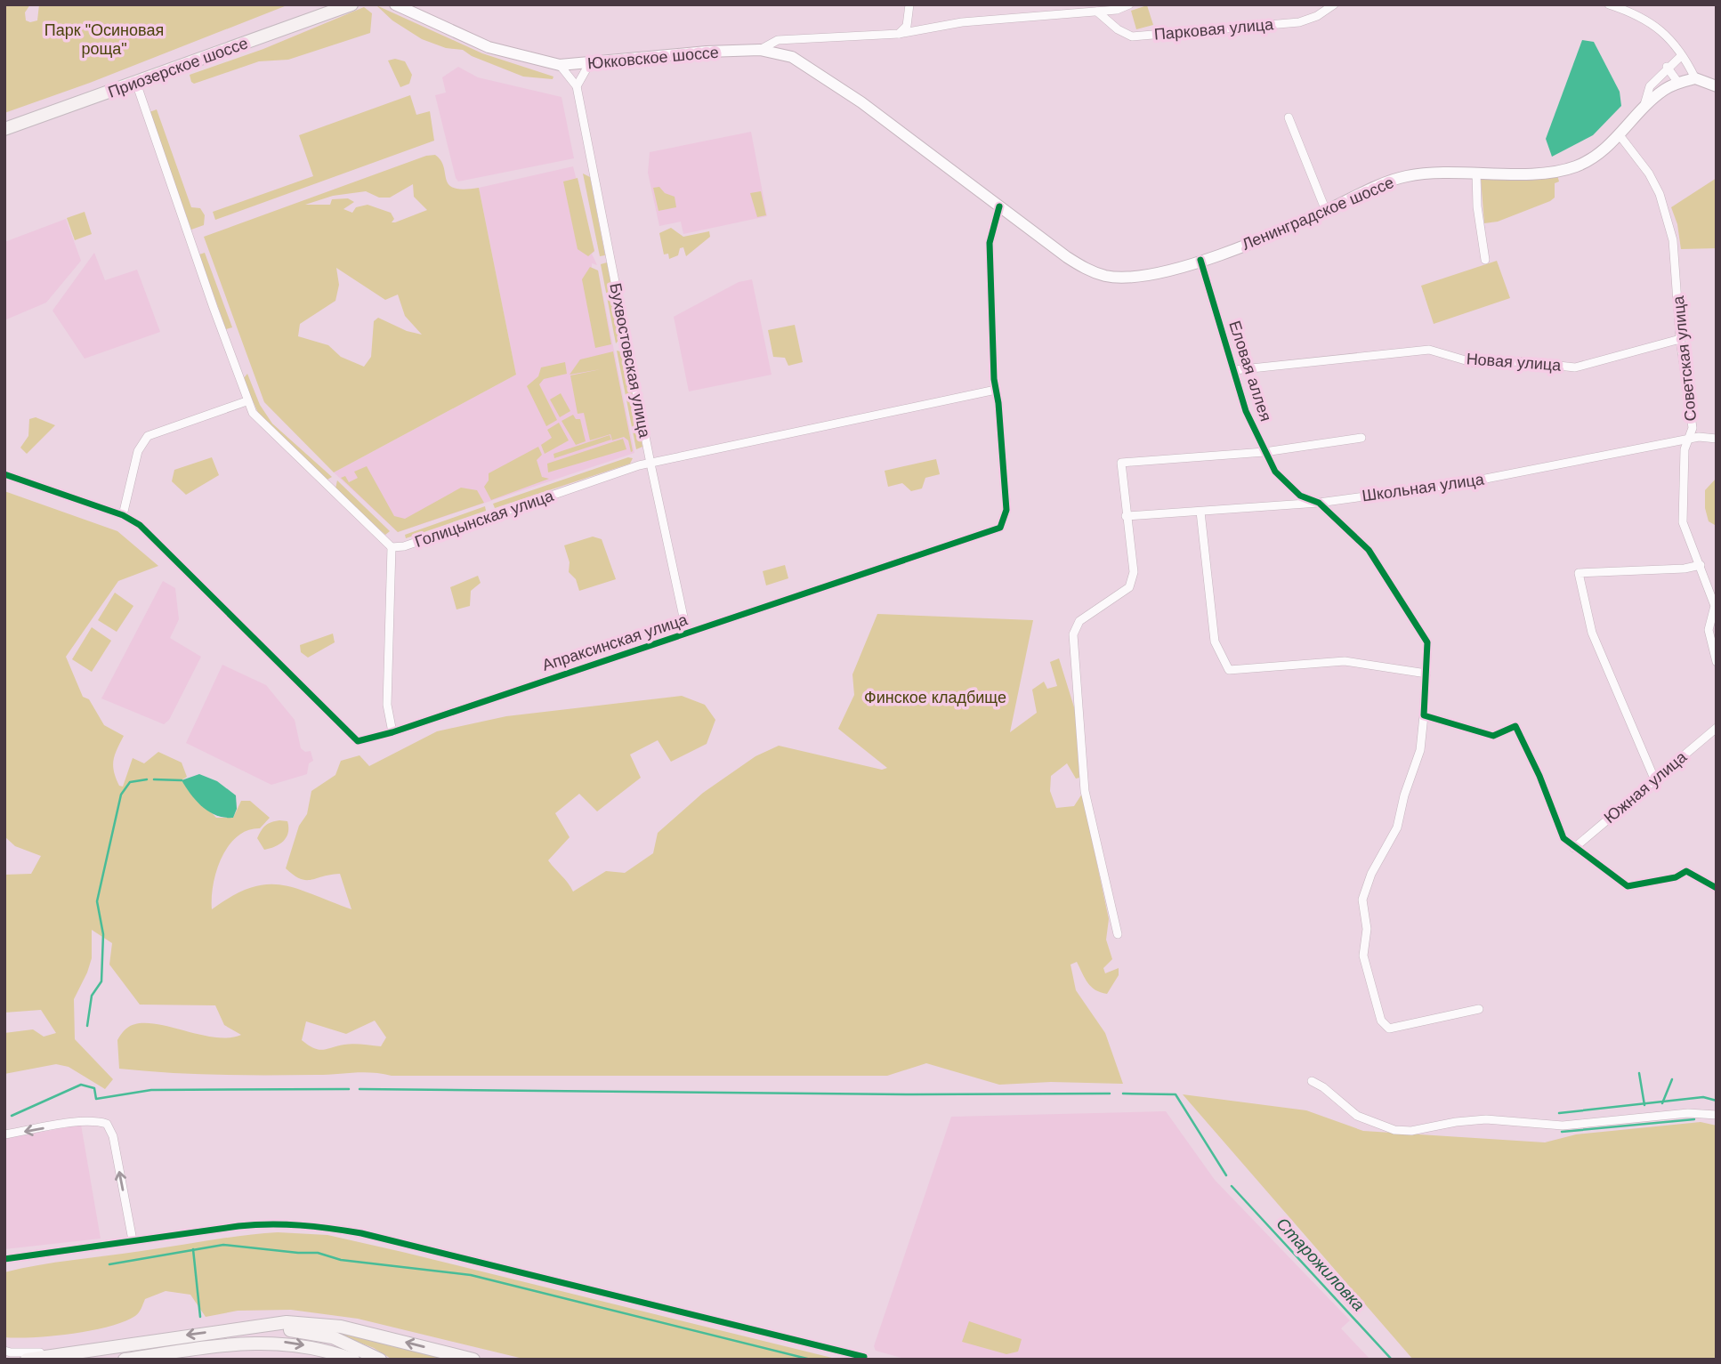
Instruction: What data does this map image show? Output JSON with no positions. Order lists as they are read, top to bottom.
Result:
{
  "streets": {
    "main road": ["Юкковское шоссе", "Приозерское шоссе", "Ленинградское шоссе"],
    "street": [
      "Парковая улица",
      "Советская улица",
      "Бухвостовская улица",
      "Новая улица",
      "Еловая аллея",
      "Школьная улица",
      "Голицынская улица",
      "Апраксинская улица",
      "Южная улица"
    ]
  },
  "crossings": [
    ["Юкковское шоссе", "Ленинградское шоссе"],
    ["Юкковское шоссе", "Бухвостовская улица"],
    ["Ленинградское шоссе", "Советская улица"],
    ["Ленинградское шоссе", "Еловая аллея"],
    ["Ленинградское шоссе", "Апраксинская улица"],
    ["Советская улица", "Новая улица"],
    ["Советская улица", "Школьная улица"],
    ["Бухвостовская улица", "Голицынская улица"],
    ["Бухвостовская улица", "Апраксинская улица"],
    ["Новая улица", "Еловая аллея"],
    ["Еловая аллея", "Школьная улица"],
    ["Голицынская улица", "Апраксинская улица"]
  ],
  "water": ["Старожиловка"],
  "parks": ["Парк \"Осиновая роща\"", "Финское кладбище"]
}
